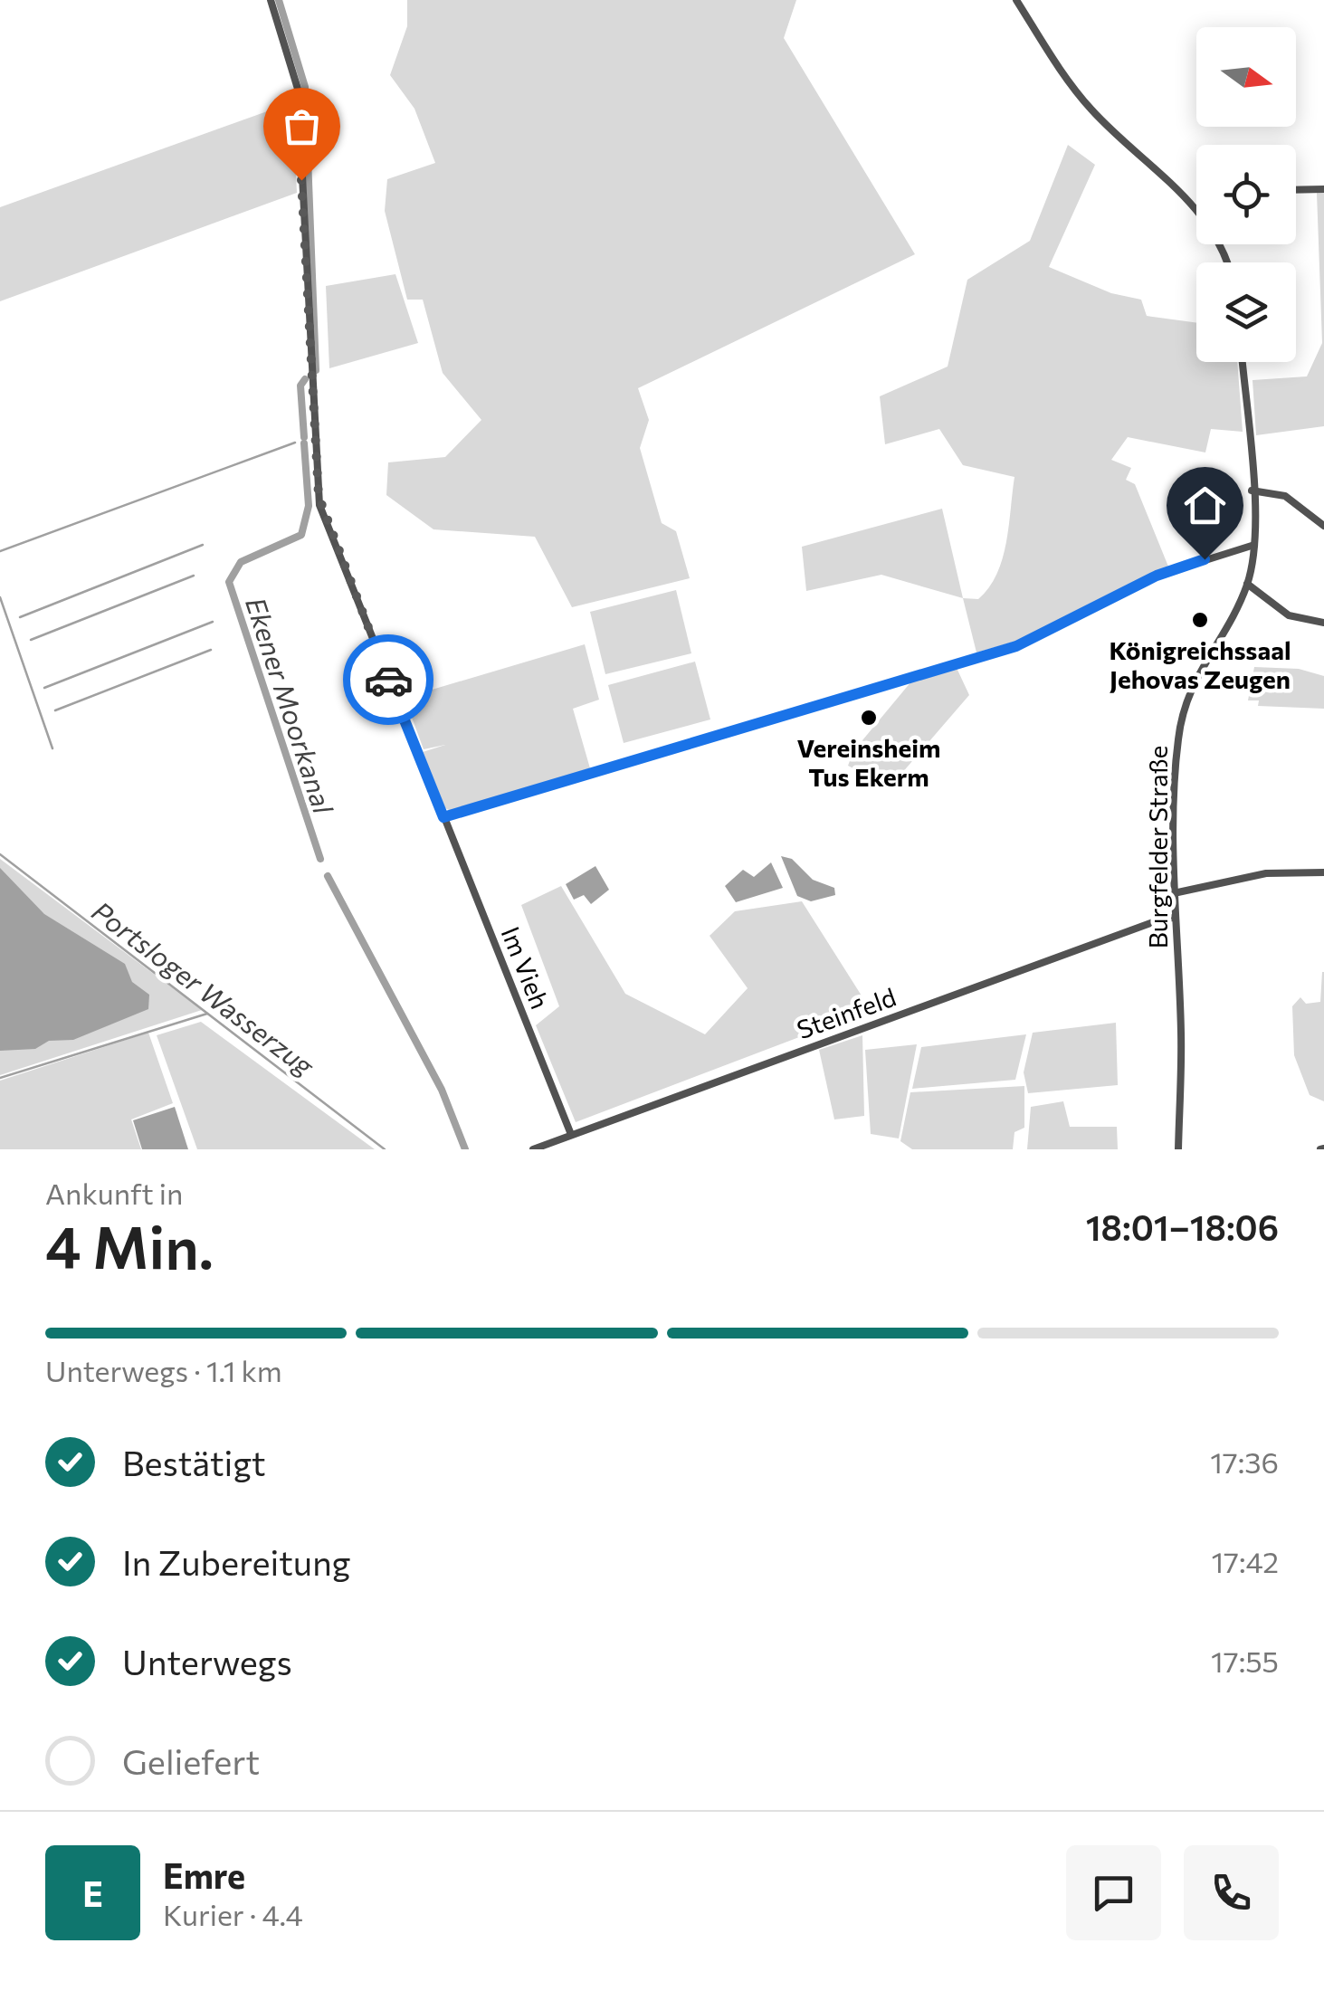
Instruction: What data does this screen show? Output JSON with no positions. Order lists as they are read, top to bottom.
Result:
{
  "streets": {
    "street": ["Burgfelder Straße", "Im Vieh", "Steinfeld"]
  },
  "crossings": [
    ["Burgfelder Straße", "Steinfeld"],
    ["Im Vieh", "Steinfeld"]
  ],
  "water": ["Ekener Moorkanal", "Portsloger Wasserzug"],
  "places": ["Königreichssaal Jehovas Zeugen", "Vereinsheim Tus Ekerm"],
  "north": "right",
  "page": {
    "heading": ["4 Min.", "Ankunft in", "18:01–18:06"],
    "panel": ["Emre", "Kurier · 4.4"],
    "bar": "Unterwegs · 1.1 km",
    "list": [
      ["Bestätigt", "17:36"],
      ["In Zubereitung", "17:42"],
      ["Unterwegs", "17:55"],
      "Geliefert"
    ],
    "round": "E"
  }
}
